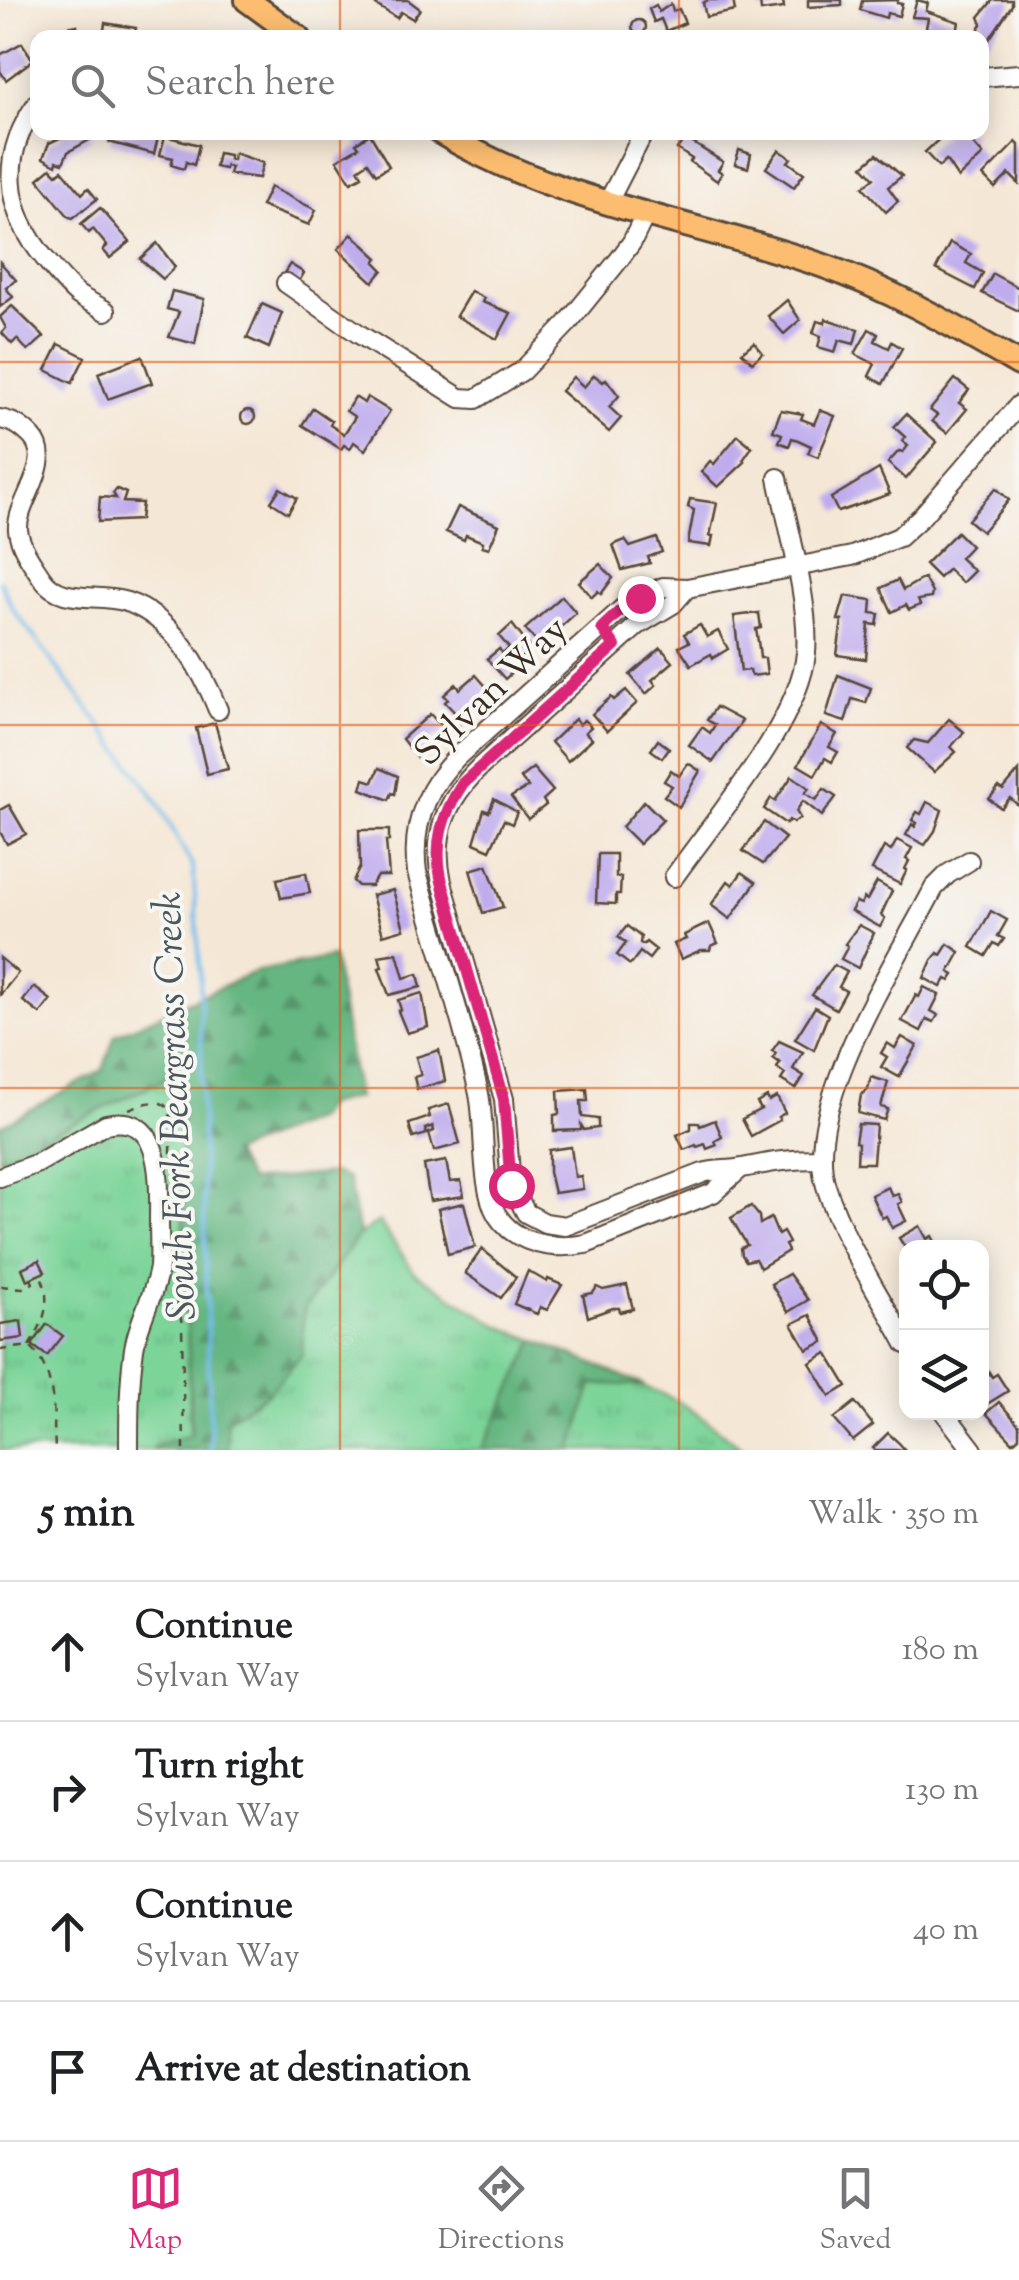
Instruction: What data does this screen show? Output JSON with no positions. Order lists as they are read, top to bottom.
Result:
{
  "streets": {
    "street": ["Sylvan Way"]
  },
  "water": ["South Fork Beargrass Creek"],
  "page": {
    "search": "Search here",
    "heading": ["5 min", "Walk · 350 m"],
    "list": [
      ["Continue", "Sylvan Way", "180 m"],
      ["Turn right", "Sylvan Way", "130 m"],
      ["Continue", "Sylvan Way", "40 m"],
      "Arrive at destination"
    ],
    "nav": ["Map", "Directions", "Saved"]
  }
}
